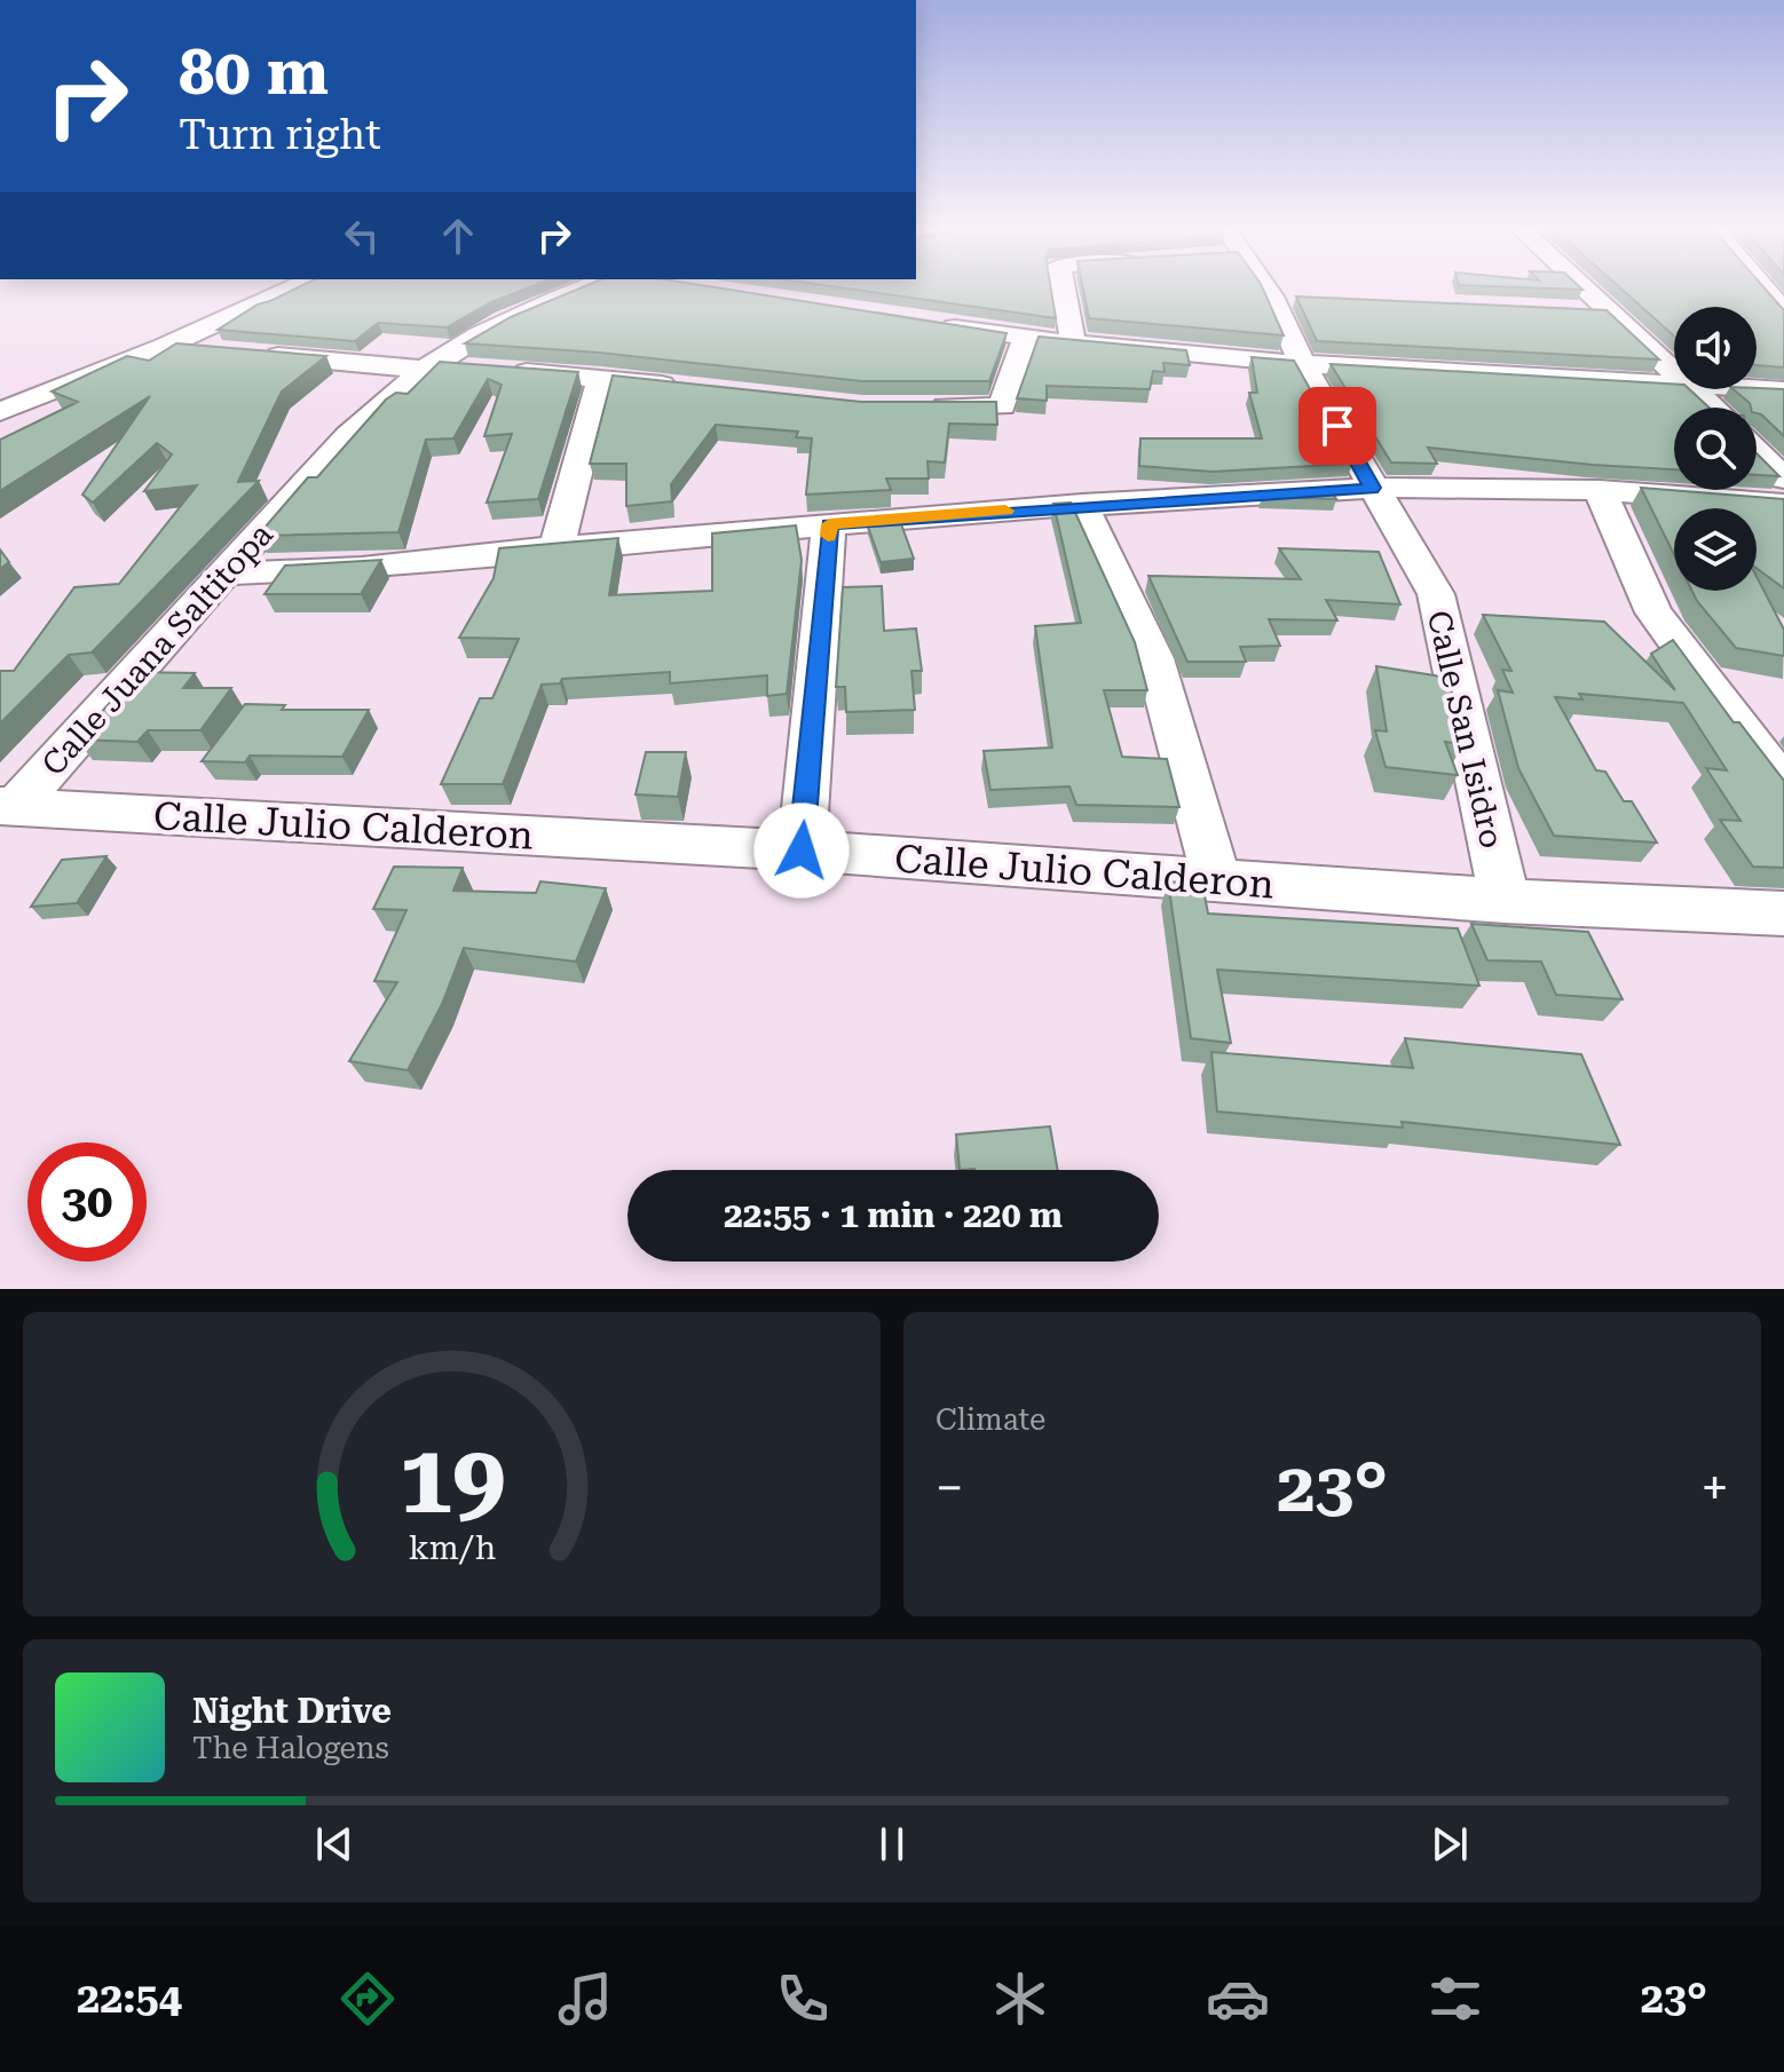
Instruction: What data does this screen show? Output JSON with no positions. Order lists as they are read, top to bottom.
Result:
{
  "streets": {
    "street": ["Calle Juana Saltitopa", "Calle San Isidro", "Calle Julio Calderon"]
  },
  "crossings": [
    ["Calle Juana Saltitopa", "Calle Julio Calderon"],
    ["Calle San Isidro", "Calle Julio Calderon"]
  ],
  "page": {
    "turn": ["80 m", "Turn right"],
    "limit": "30",
    "trip": "22:55 · 1 min · 220 m",
    "tile": "Climate",
    "heat": ["−", "23°", "+"],
    "song": ["Night Drive", "The Halogens"],
    "tabs": ["22:54", "23°"],
    "gauge": ["19", "km/h"]
  }
}
